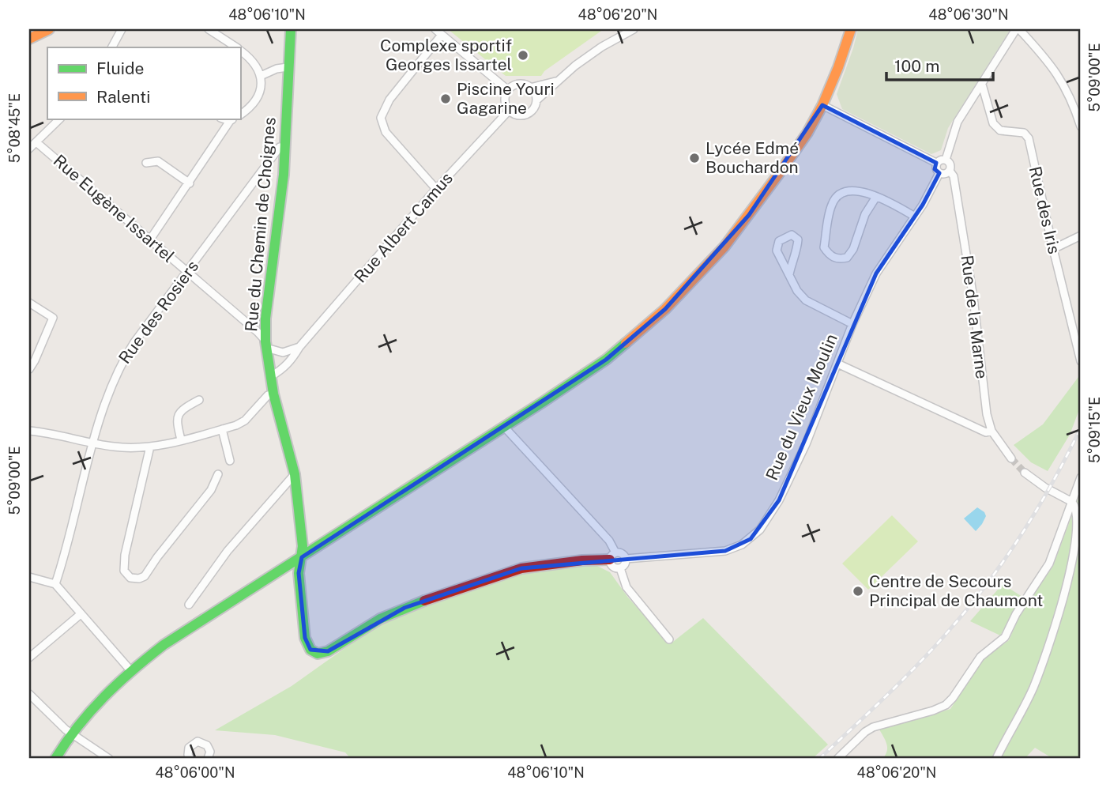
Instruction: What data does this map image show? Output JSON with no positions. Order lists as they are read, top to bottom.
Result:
{
  "streets": {
    "street": [
      "Rue Eugène Issartel",
      "Rue des Iris",
      "Rue du Chemin de Choignes",
      "Rue Albert Camus",
      "Rue des Rosiers",
      "Rue de la Marne",
      "Rue du Vieux Moulin"
    ]
  },
  "crossings": [
    ["Rue Eugène Issartel", "Rue du Chemin de Choignes"],
    ["Rue Eugène Issartel", "Rue des Rosiers"],
    ["Rue du Chemin de Choignes", "Rue Albert Camus"],
    ["Rue du Chemin de Choignes", "Rue des Rosiers"],
    ["Rue du Chemin de Choignes", "Rue du Vieux Moulin"],
    ["Rue de la Marne", "Rue du Vieux Moulin"]
  ],
  "places": [
    "Complexe sportif Georges Issartel",
    "Piscine Youri Gagarine",
    "Lycée Edmé Bouchardon",
    "Centre de Secours Principal de Chaumont"
  ],
  "legend": ["Fluide", "Ralenti"],
  "scale_bar": "100 m",
  "coordinates": [
    "48°06'10\"N",
    "48°06'20\"N",
    "48°06'30\"N",
    "5°09'00\"E",
    "5°08'45\"E",
    "5°09'15\"E",
    "48°06'00\"N"
  ]
}
